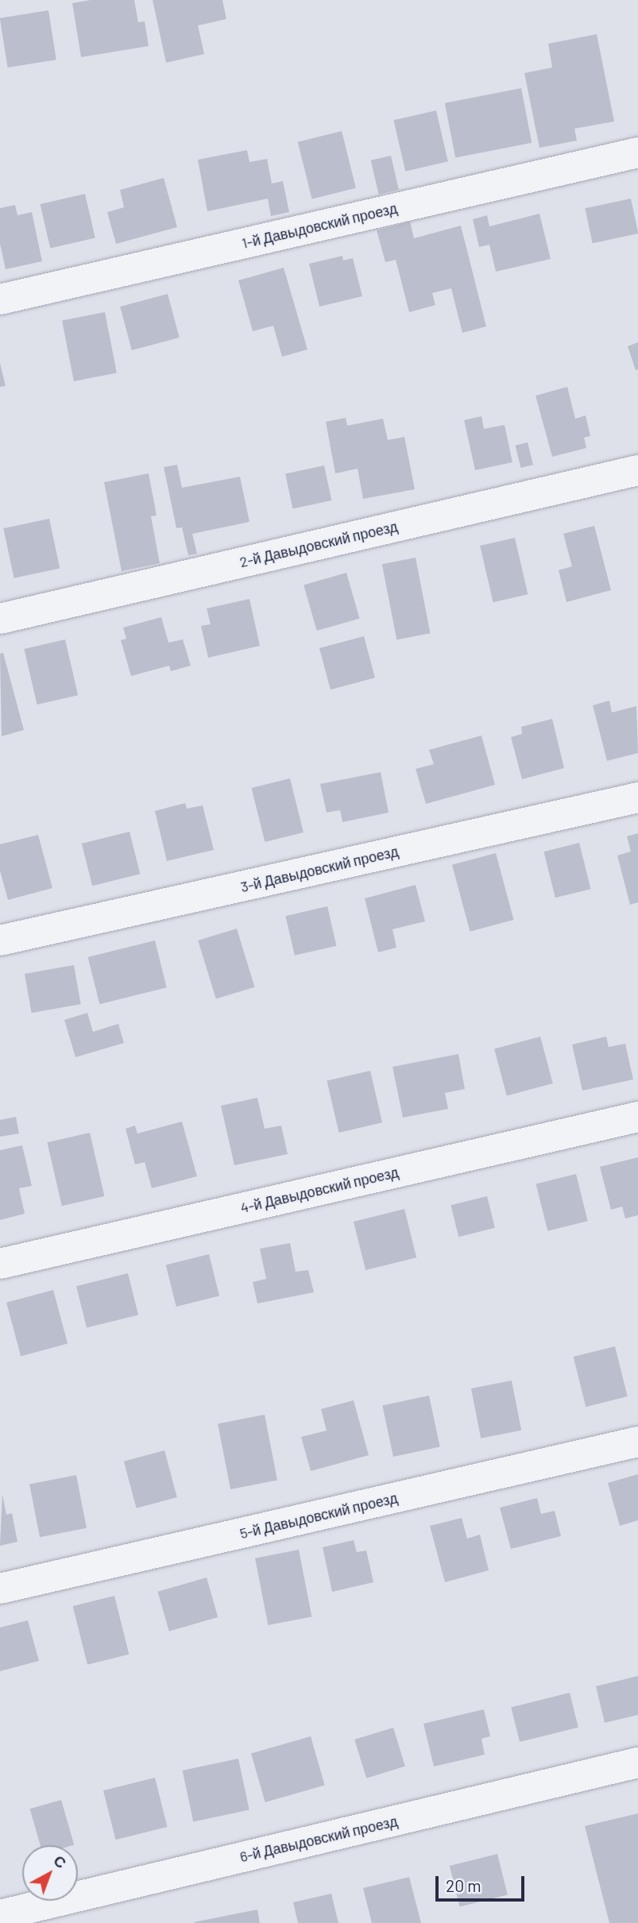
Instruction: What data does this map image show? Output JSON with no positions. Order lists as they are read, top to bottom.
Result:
{
  "streets": {
    "street": [
      "1-й Давыдовский проезд",
      "2-й Давыдовский проезд",
      "3-й Давыдовский проезд",
      "4-й Давыдовский проезд",
      "5-й Давыдовский проезд",
      "6-й Давыдовский проезд"
    ]
  },
  "scale_bar": "20 m",
  "north": "top right"
}
